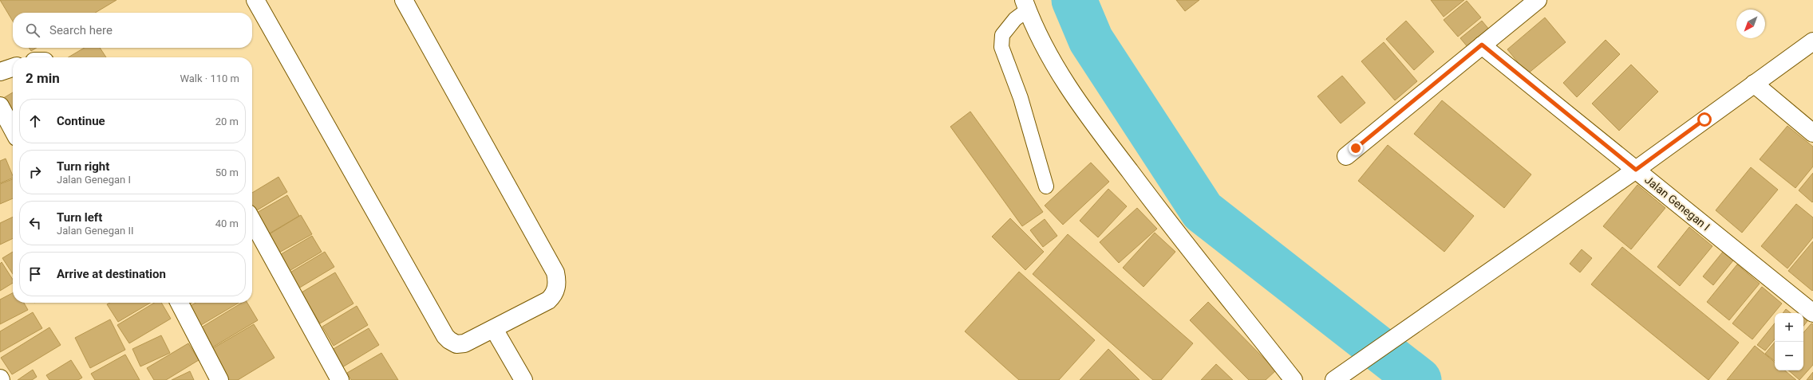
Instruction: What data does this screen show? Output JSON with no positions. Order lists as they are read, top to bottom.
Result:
{
  "streets": {
    "street": ["Jalan Genegan I"]
  },
  "north": "bottom left",
  "page": {
    "search": "Search here",
    "heading": ["2 min", "Walk · 110 m"],
    "list": [
      ["Continue", "20 m"],
      ["Turn right", "Jalan Genegan I", "50 m"],
      ["Turn left", "Jalan Genegan II", "40 m"],
      "Arrive at destination"
    ],
    "map_buttons": ["+", "−"]
  }
}
